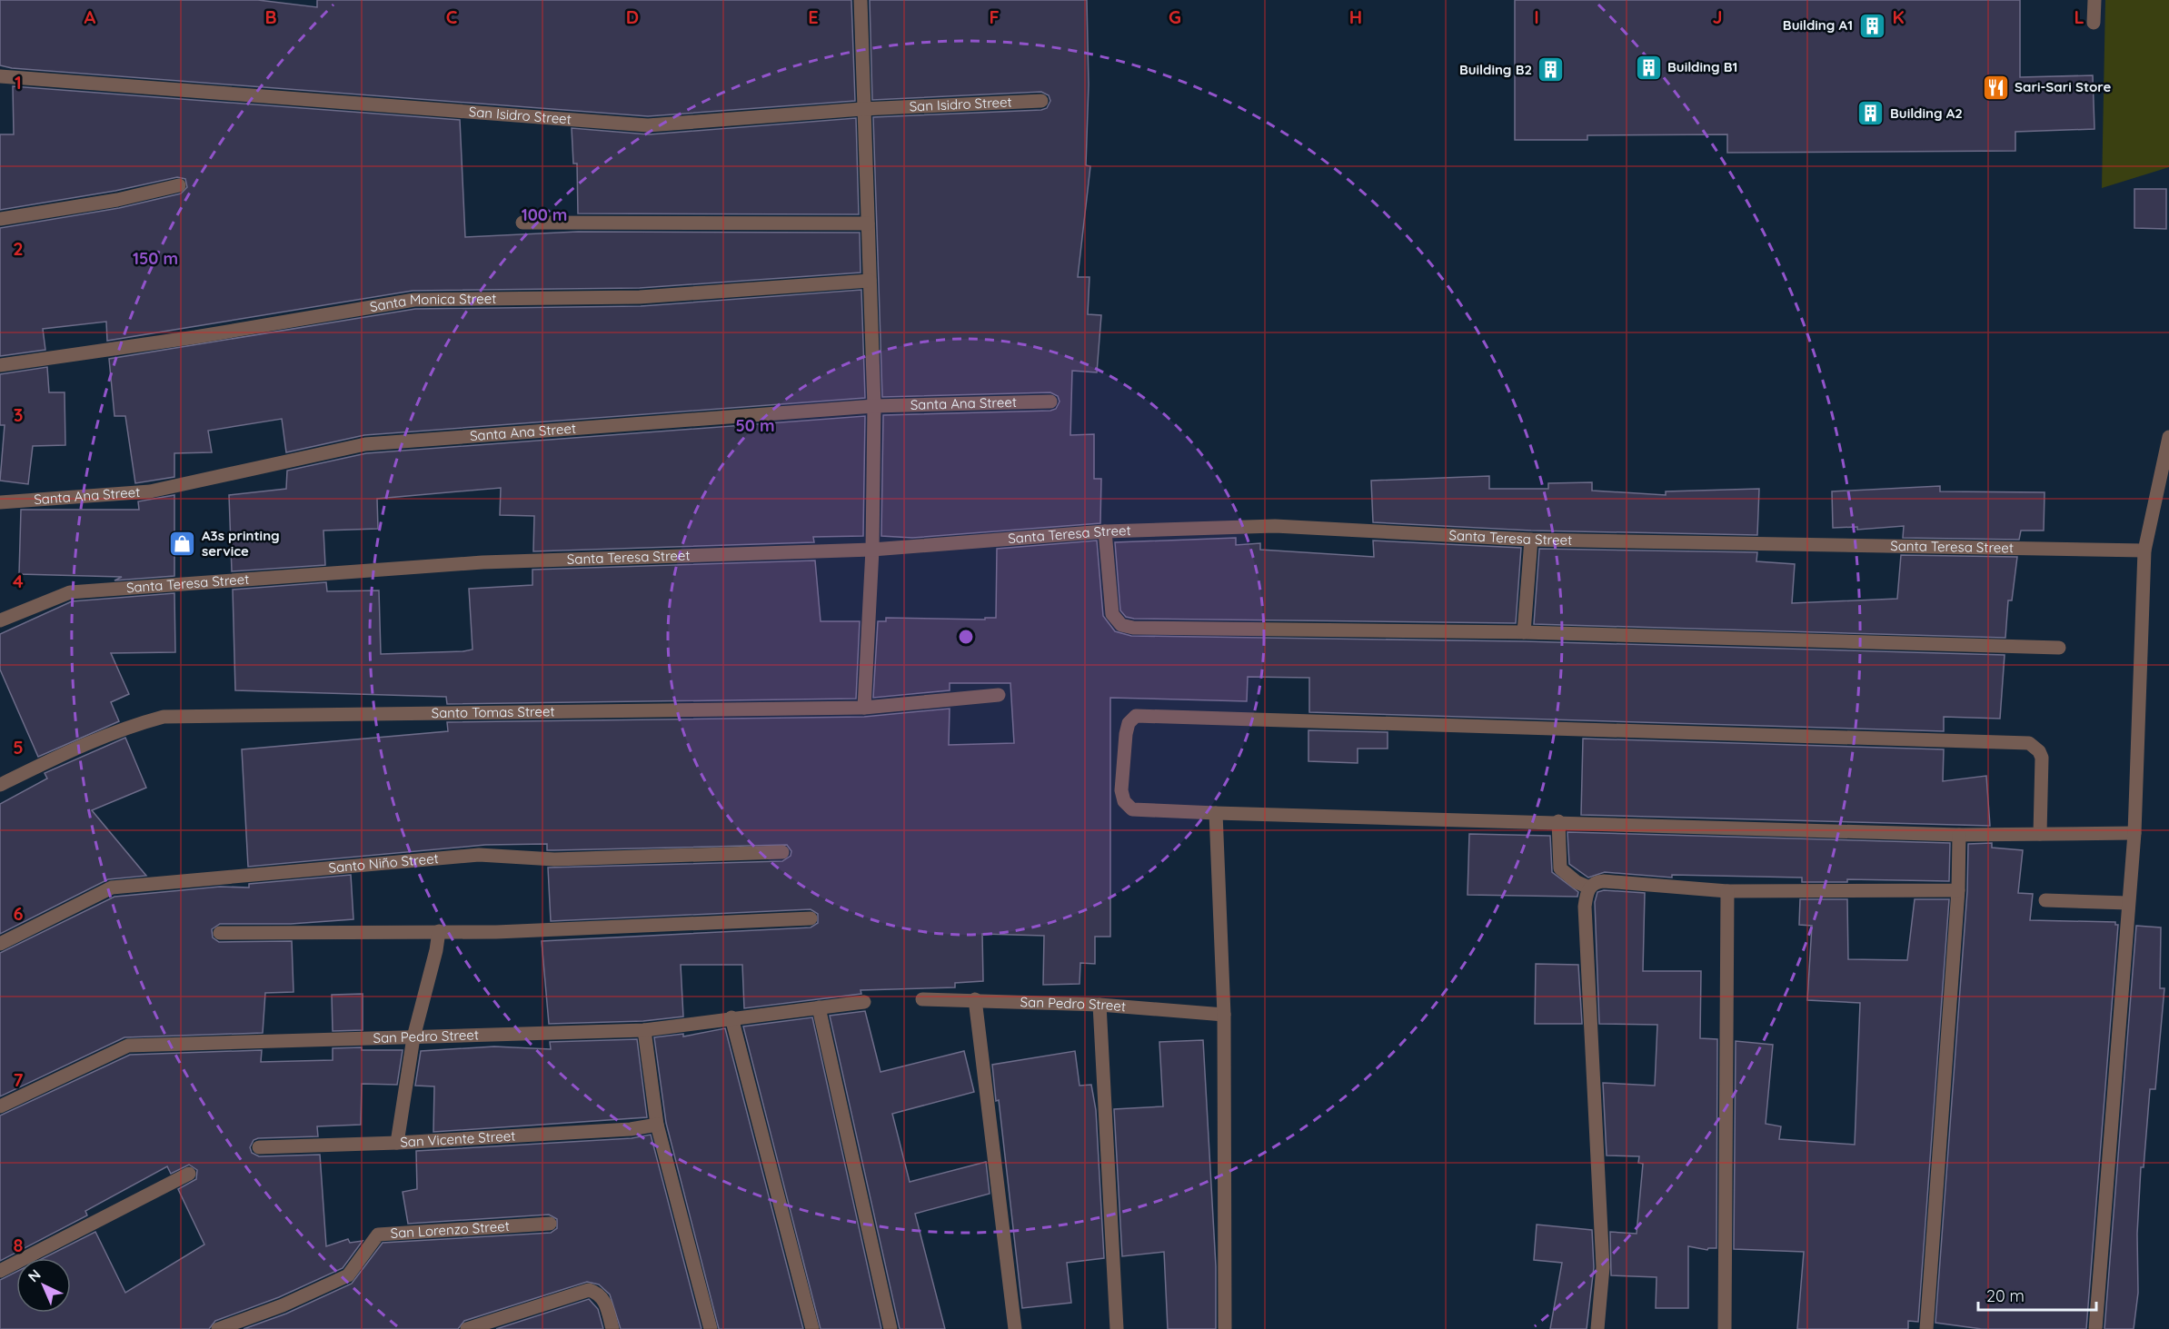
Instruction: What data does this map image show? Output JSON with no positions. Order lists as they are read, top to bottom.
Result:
{
  "streets": {
    "street": [
      "San Isidro Street",
      "Santa Monica Street",
      "Santa Ana Street",
      "Santa Teresa Street",
      "Santo Tomas Street",
      "Santo Niño Street",
      "San Pedro Street",
      "San Vicente Street",
      "San Lorenzo Street"
    ]
  },
  "places": {
    "building": [
      "Building A1",
      "Building B1",
      "Building B2",
      "Building A2"
    ],
    "restaurant": ["Sari-Sari Store"],
    "shop": ["A3s printing service"]
  },
  "scale_bar": "20 m",
  "north": "top left",
  "grid": {
    "columns": [
      "A",
      "B",
      "C",
      "D",
      "E",
      "F",
      "G",
      "H",
      "I",
      "J",
      "K",
      "L"
    ],
    "rows": [
      "1",
      "2",
      "3",
      "4",
      "5",
      "6",
      "7",
      "8"
    ]
  },
  "rings": ["100 m", "150 m", "50 m"]
}
